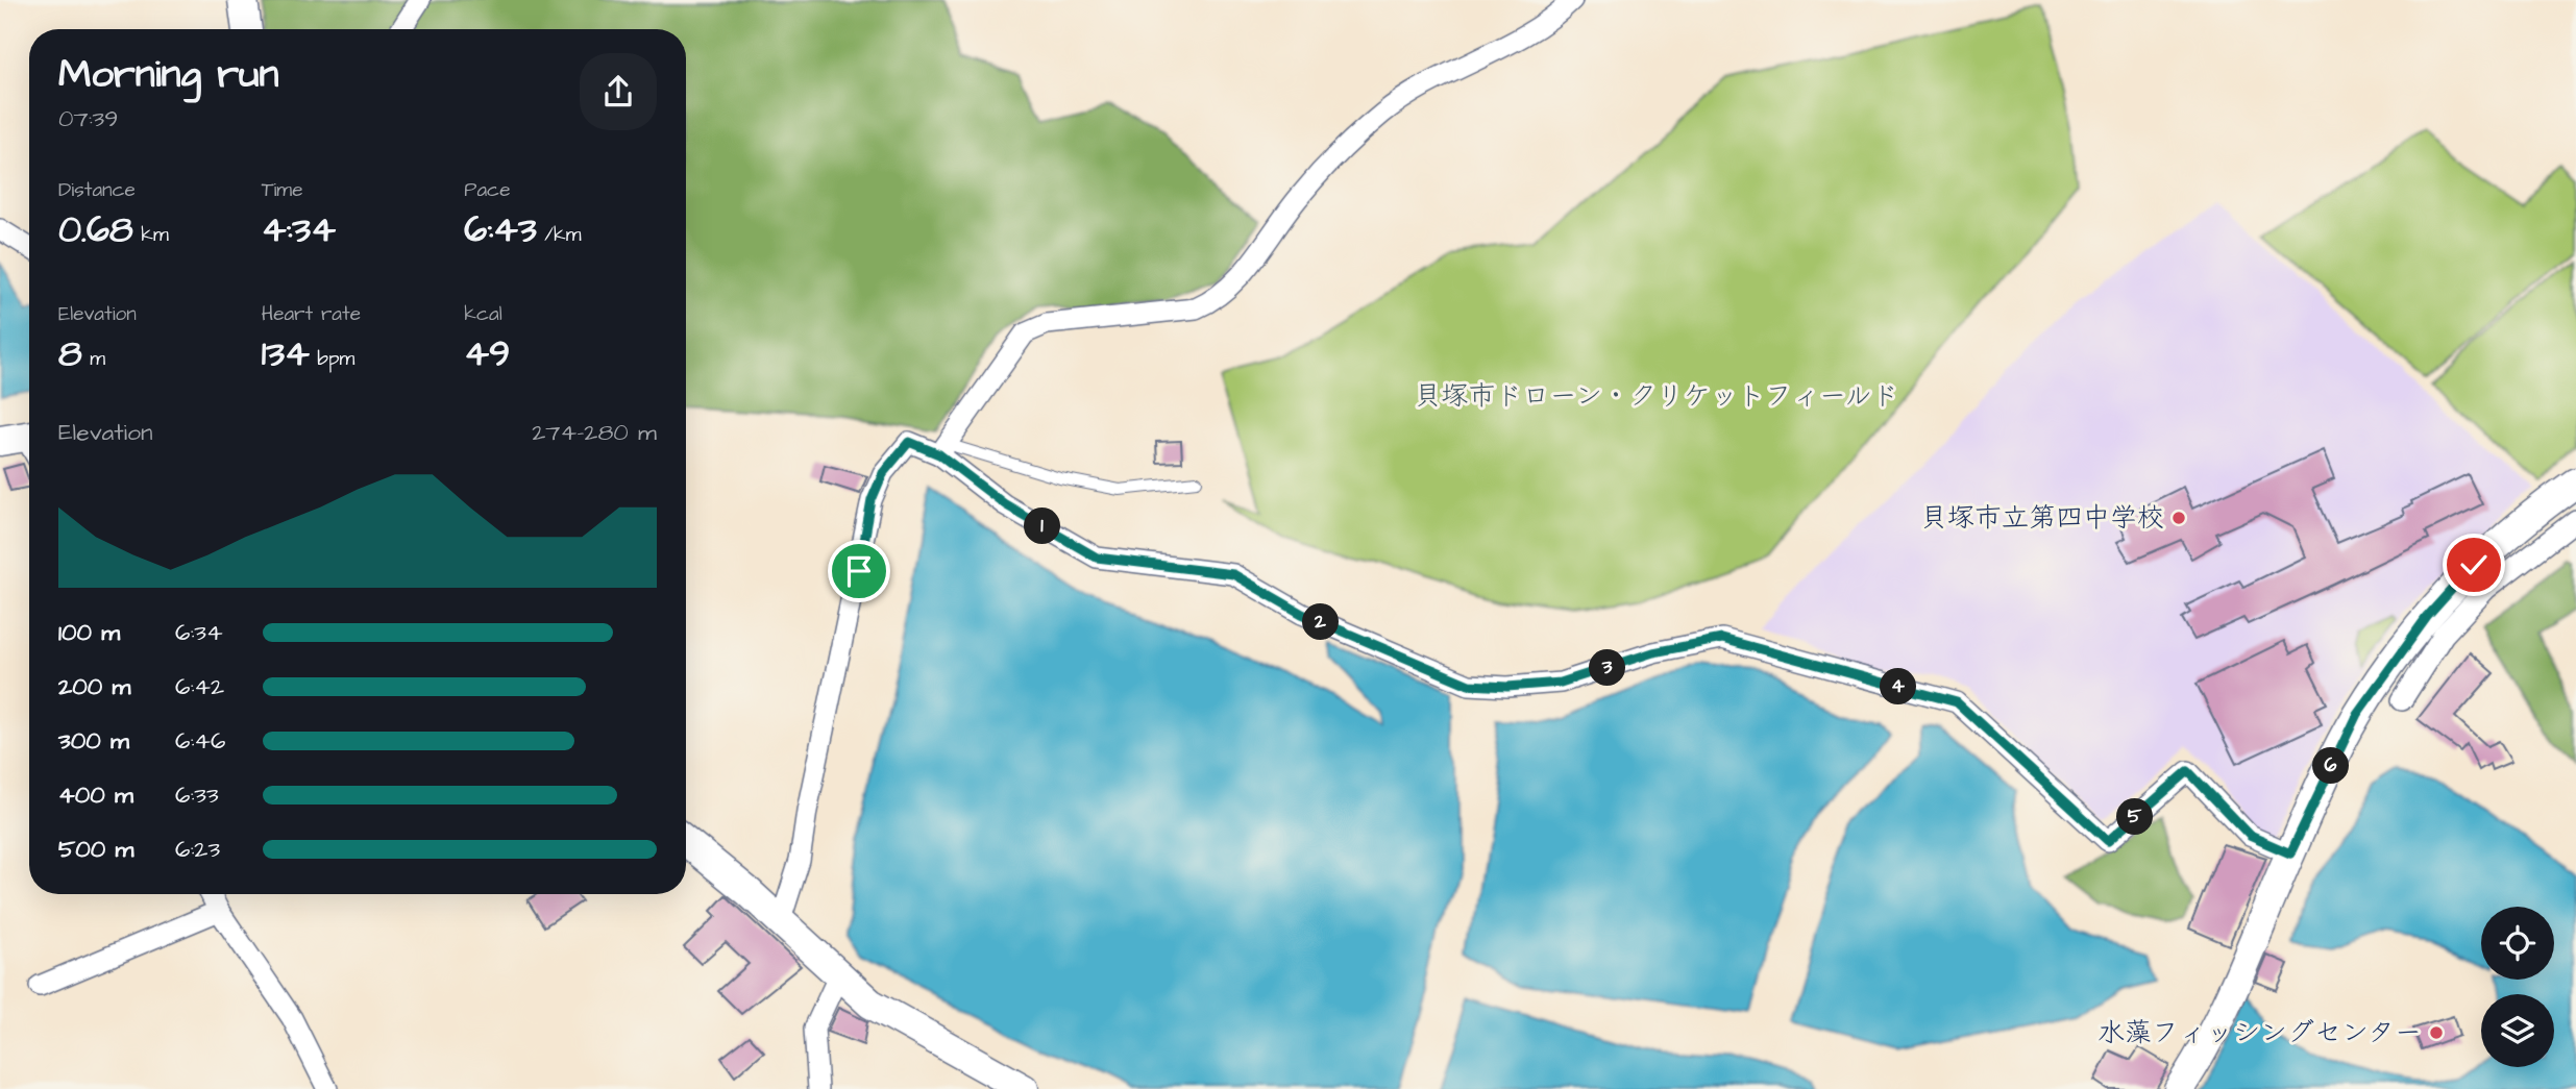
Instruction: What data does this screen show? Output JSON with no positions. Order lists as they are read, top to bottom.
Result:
{
  "parks": ["貝塚市ドローン・クリケットフィールド"],
  "places": ["貝塚市立第四中学校", "水藻フィッシングセンター"],
  "page": {
    "heading": ["Morning run", "07:39"],
    "stats": [
      ["Distance", "0.68 km"],
      ["Time", "4:34"],
      ["Pace", "6:43 /km"],
      ["Elevation", "8 m"],
      ["Heart rate", "134 bpm"],
      ["kcal", "49"]
    ],
    "chart": ["Elevation", "274–280 m"],
    "pins": [
      "1",
      "2",
      "3",
      "4",
      "6",
      "5"
    ],
    "list": [
      {
        "name": "100 m",
        "note": "6:34"
      },
      {
        "name": "200 m",
        "note": "6:42"
      },
      {
        "name": "300 m",
        "note": "6:46"
      },
      {
        "name": "400 m",
        "note": "6:33"
      },
      {
        "name": "500 m",
        "note": "6:23"
      }
    ]
  }
}
